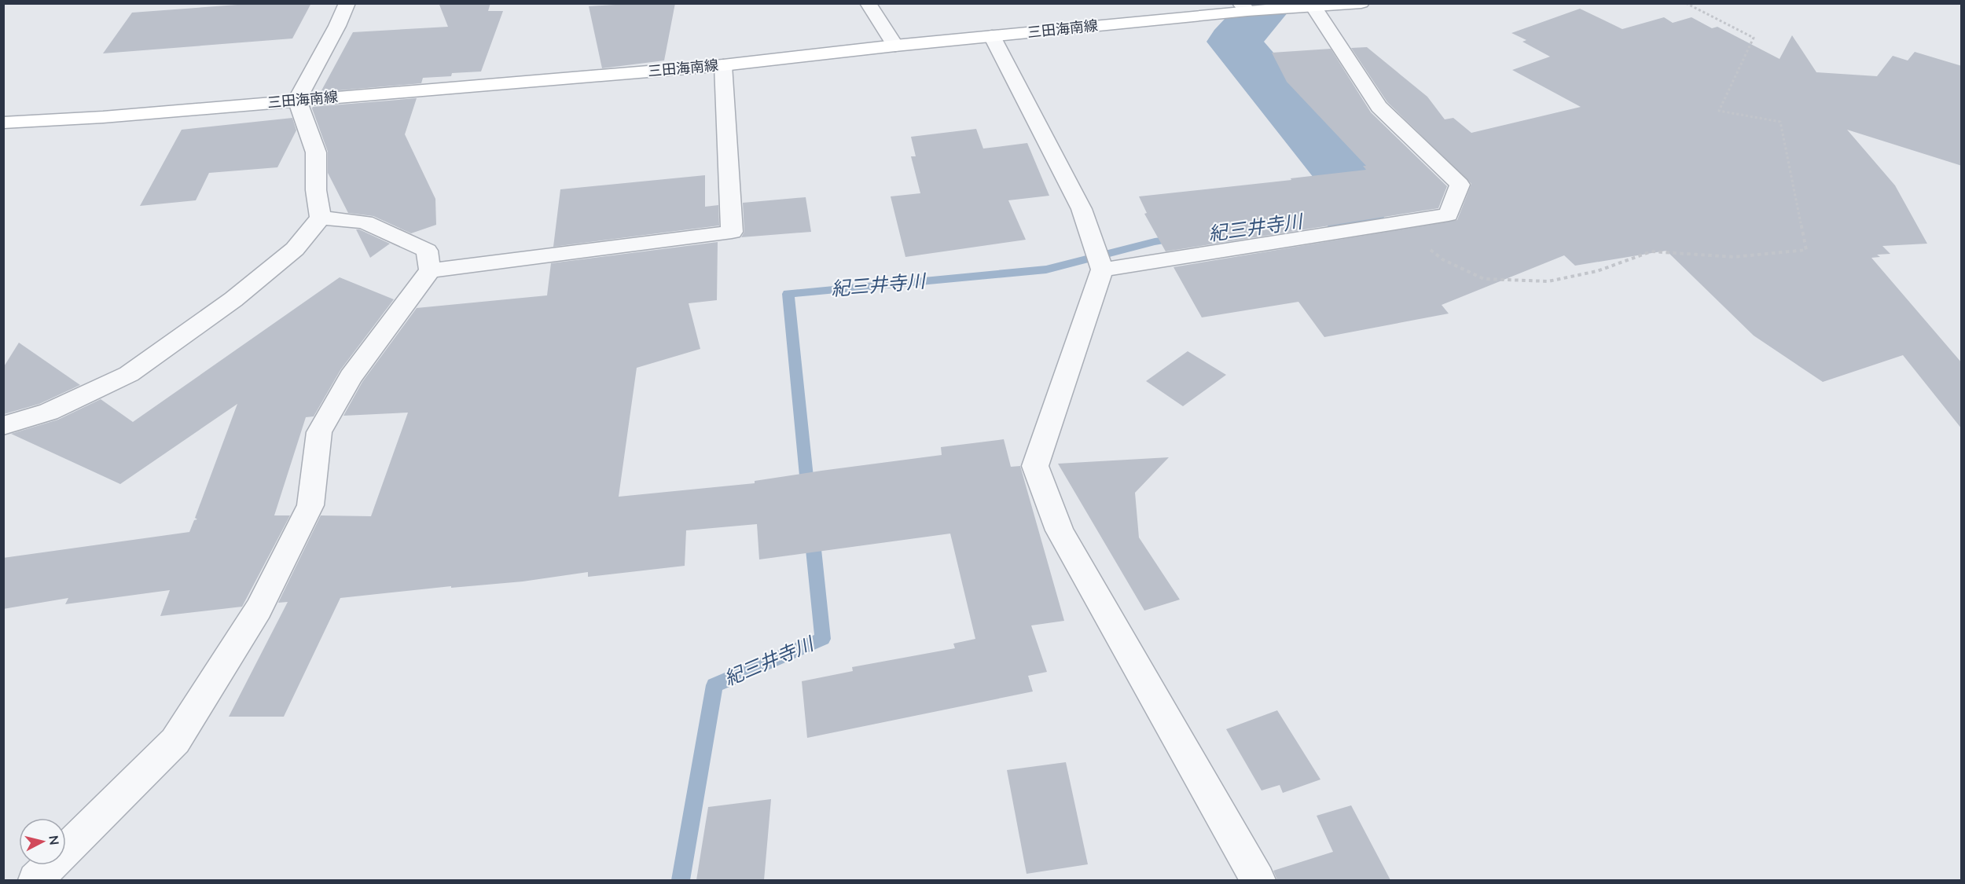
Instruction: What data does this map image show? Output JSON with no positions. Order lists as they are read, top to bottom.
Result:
{
  "streets": {
    "main road": ["三田海南線"]
  },
  "water": ["紀三井寺川"],
  "north": "right"
}
